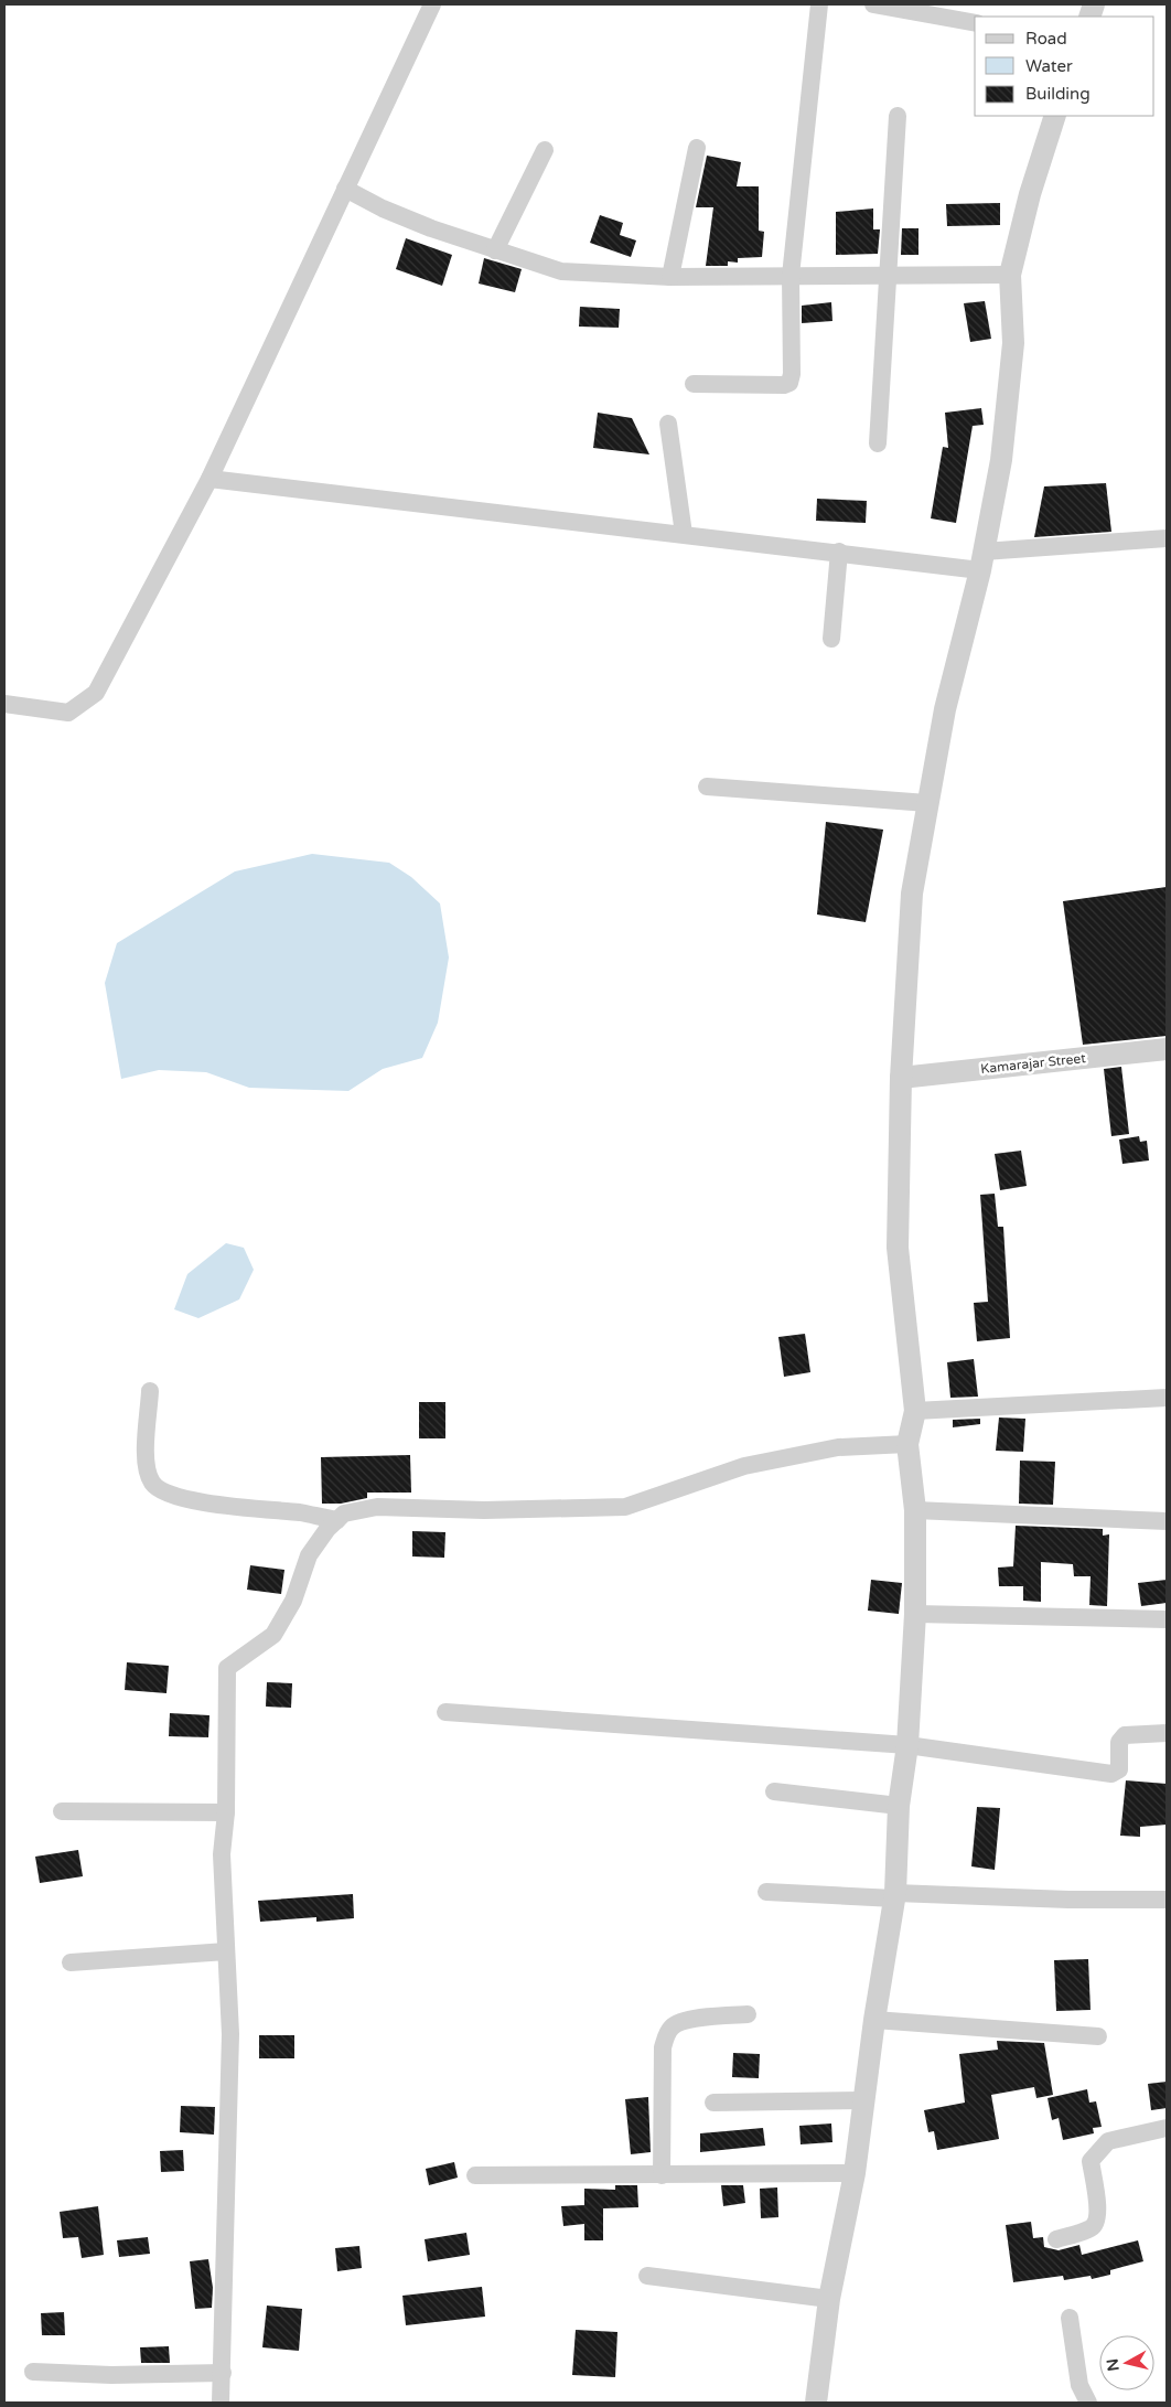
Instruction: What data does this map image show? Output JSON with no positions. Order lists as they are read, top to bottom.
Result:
{
  "streets": {
    "street": ["Kamarajar Street"]
  },
  "legend": ["Road", "Water", "Building"],
  "north": "left"
}
